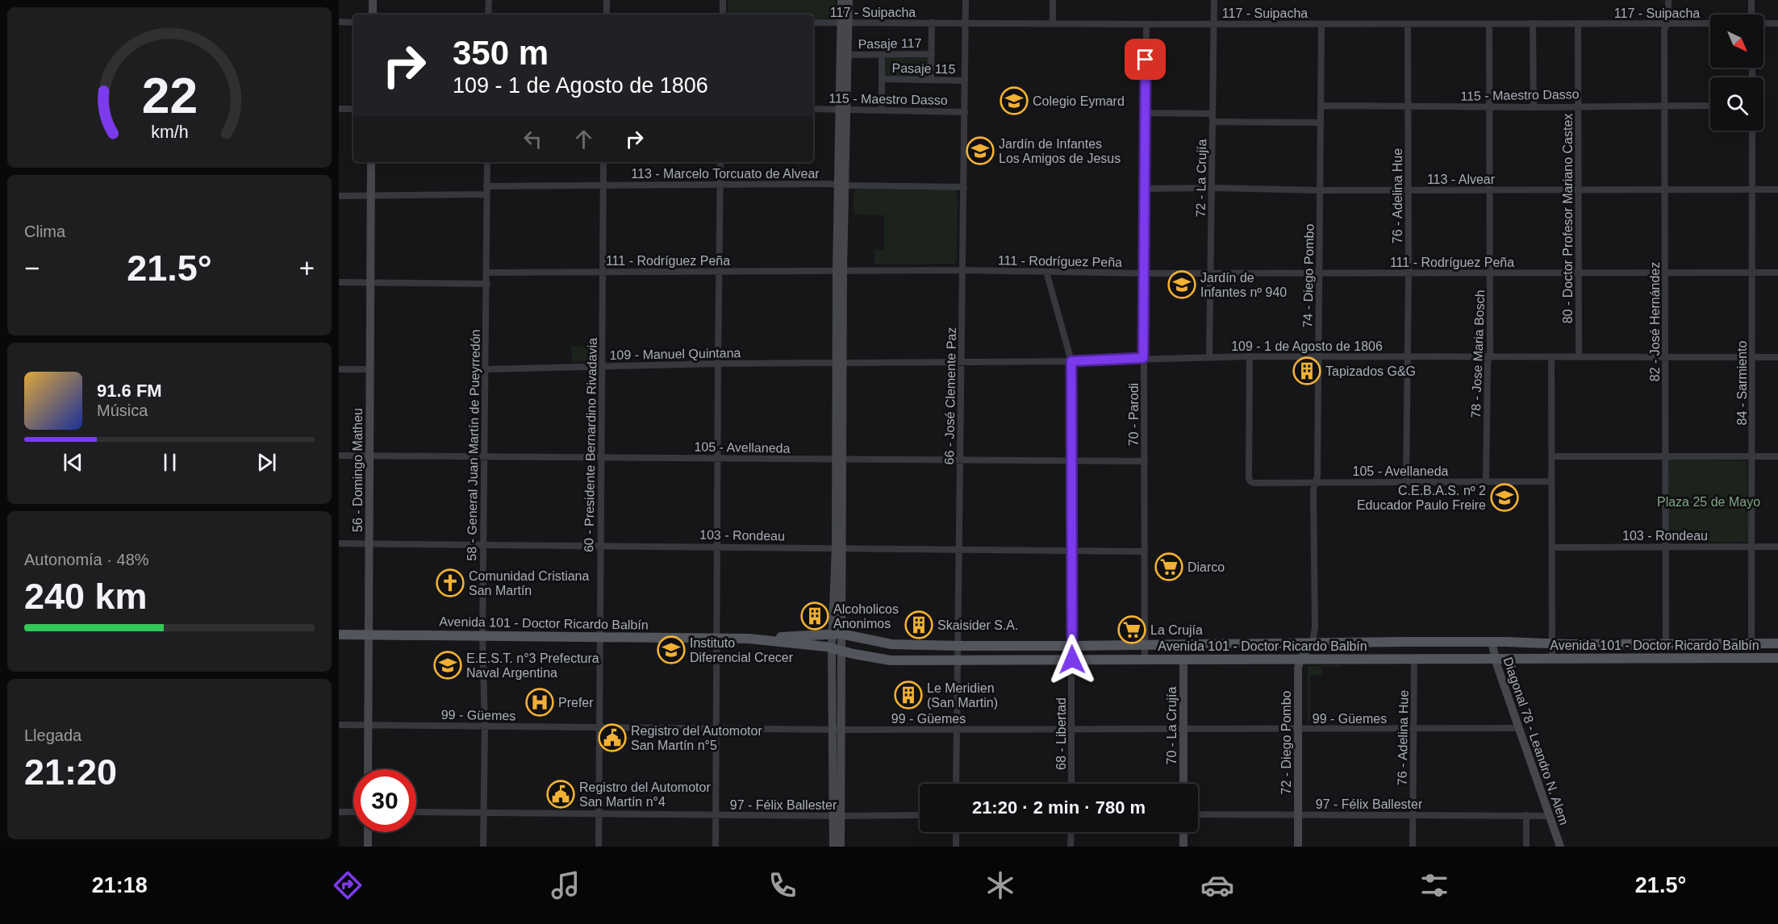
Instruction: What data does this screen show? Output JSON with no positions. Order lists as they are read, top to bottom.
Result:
{
  "streets": {
    "main road": ["Avenida 101 - Doctor Ricardo Balbín"],
    "street": [
      "117 - Suipacha",
      "Pasaje 117",
      "Pasaje 115",
      "115 - Maestro Dasso",
      "113 - Marcelo Torcuato de Alvear",
      "72 - La Crujía",
      "113 - Alvear",
      "76 - Adelina Hue",
      "80 - Doctor Profesor Mariano Castex",
      "111 - Rodríguez Peña",
      "74 - Diego Pombo",
      "82 - José Hernández",
      "109 - 1 de Agosto de 1806",
      "109 - Manuel Quintana",
      "78 - Jose Maria Bosch",
      "84 - Sarmiento",
      "66 - José Clemente Paz",
      "70 - Parodi",
      "58 - General Juan Martín de Pueyrredón",
      "60 - Presidente Bernardino Rivadavia",
      "105 - Avellaneda",
      "56 - Domingo Matheu",
      "103 - Rondeau",
      "99 - Güemes",
      "70 - La Crujía",
      "68 - Libertad",
      "Diagonal 78 - Leandro N. Alem",
      "72 - Diego Pombo",
      "97 - Félix Ballester"
    ]
  },
  "crossings": [
    ["117 - Suipacha", "72 - La Crujía"],
    ["117 - Suipacha", "76 - Adelina Hue"],
    ["117 - Suipacha", "80 - Doctor Profesor Mariano Castex"],
    ["117 - Suipacha", "74 - Diego Pombo"],
    ["117 - Suipacha", "82 - José Hernández"],
    ["117 - Suipacha", "78 - Jose Maria Bosch"],
    ["117 - Suipacha", "66 - José Clemente Paz"],
    ["117 - Suipacha", "70 - Parodi"],
    ["Pasaje 115", "66 - José Clemente Paz"],
    ["115 - Maestro Dasso", "76 - Adelina Hue"],
    ["115 - Maestro Dasso", "80 - Doctor Profesor Mariano Castex"],
    ["115 - Maestro Dasso", "74 - Diego Pombo"],
    ["115 - Maestro Dasso", "82 - José Hernández"],
    ["115 - Maestro Dasso", "78 - Jose Maria Bosch"],
    ["115 - Maestro Dasso", "66 - José Clemente Paz"],
    ["113 - Marcelo Torcuato de Alvear", "66 - José Clemente Paz"],
    ["113 - Marcelo Torcuato de Alvear", "58 - General Juan Martín de Pueyrredón"],
    ["113 - Marcelo Torcuato de Alvear", "60 - Presidente Bernardino Rivadavia"],
    ["72 - La Crujía", "113 - Alvear"],
    ["72 - La Crujía", "111 - Rodríguez Peña"],
    ["72 - La Crujía", "109 - 1 de Agosto de 1806"],
    ["113 - Alvear", "76 - Adelina Hue"],
    ["113 - Alvear", "80 - Doctor Profesor Mariano Castex"],
    ["113 - Alvear", "74 - Diego Pombo"],
    ["113 - Alvear", "82 - José Hernández"],
    ["113 - Alvear", "78 - Jose Maria Bosch"],
    ["113 - Alvear", "84 - Sarmiento"],
    ["113 - Alvear", "70 - Parodi"],
    ["76 - Adelina Hue", "111 - Rodríguez Peña"],
    ["76 - Adelina Hue", "109 - 1 de Agosto de 1806"],
    ["76 - Adelina Hue", "105 - Avellaneda"],
    ["76 - Adelina Hue", "Avenida 101 - Doctor Ricardo Balbín"],
    ["76 - Adelina Hue", "99 - Güemes"],
    ["76 - Adelina Hue", "97 - Félix Ballester"],
    ["80 - Doctor Profesor Mariano Castex", "111 - Rodríguez Peña"],
    ["80 - Doctor Profesor Mariano Castex", "109 - 1 de Agosto de 1806"],
    ["111 - Rodríguez Peña", "74 - Diego Pombo"],
    ["111 - Rodríguez Peña", "82 - José Hernández"],
    ["111 - Rodríguez Peña", "78 - Jose Maria Bosch"],
    ["111 - Rodríguez Peña", "84 - Sarmiento"],
    ["111 - Rodríguez Peña", "66 - José Clemente Paz"],
    ["111 - Rodríguez Peña", "70 - Parodi"],
    ["111 - Rodríguez Peña", "58 - General Juan Martín de Pueyrredón"],
    ["111 - Rodríguez Peña", "60 - Presidente Bernardino Rivadavia"],
    ["111 - Rodríguez Peña", "68 - Libertad"],
    ["74 - Diego Pombo", "109 - 1 de Agosto de 1806"],
    ["74 - Diego Pombo", "105 - Avellaneda"],
    ["74 - Diego Pombo", "Avenida 101 - Doctor Ricardo Balbín"],
    ["82 - José Hernández", "109 - 1 de Agosto de 1806"],
    ["82 - José Hernández", "103 - Rondeau"],
    ["82 - José Hernández", "Avenida 101 - Doctor Ricardo Balbín"],
    ["109 - 1 de Agosto de 1806", "109 - Manuel Quintana"],
    ["109 - 1 de Agosto de 1806", "78 - Jose Maria Bosch"],
    ["109 - 1 de Agosto de 1806", "84 - Sarmiento"],
    ["109 - 1 de Agosto de 1806", "66 - José Clemente Paz"],
    ["109 - 1 de Agosto de 1806", "70 - Parodi"],
    ["109 - 1 de Agosto de 1806", "105 - Avellaneda"],
    ["109 - 1 de Agosto de 1806", "68 - Libertad"],
    ["109 - Manuel Quintana", "58 - General Juan Martín de Pueyrredón"],
    ["109 - Manuel Quintana", "60 - Presidente Bernardino Rivadavia"],
    ["78 - Jose Maria Bosch", "105 - Avellaneda"],
    ["84 - Sarmiento", "103 - Rondeau"],
    ["84 - Sarmiento", "Avenida 101 - Doctor Ricardo Balbín"],
    ["66 - José Clemente Paz", "105 - Avellaneda"],
    ["66 - José Clemente Paz", "103 - Rondeau"],
    ["66 - José Clemente Paz", "Avenida 101 - Doctor Ricardo Balbín"],
    ["66 - José Clemente Paz", "99 - Güemes"],
    ["70 - Parodi", "105 - Avellaneda"],
    ["70 - Parodi", "103 - Rondeau"],
    ["70 - Parodi", "Avenida 101 - Doctor Ricardo Balbín"],
    ["58 - General Juan Martín de Pueyrredón", "105 - Avellaneda"],
    ["58 - General Juan Martín de Pueyrredón", "103 - Rondeau"],
    ["58 - General Juan Martín de Pueyrredón", "Avenida 101 - Doctor Ricardo Balbín"],
    ["58 - General Juan Martín de Pueyrredón", "99 - Güemes"],
    ["58 - General Juan Martín de Pueyrredón", "97 - Félix Ballester"],
    ["60 - Presidente Bernardino Rivadavia", "105 - Avellaneda"],
    ["60 - Presidente Bernardino Rivadavia", "103 - Rondeau"],
    ["60 - Presidente Bernardino Rivadavia", "Avenida 101 - Doctor Ricardo Balbín"],
    ["60 - Presidente Bernardino Rivadavia", "99 - Güemes"],
    ["60 - Presidente Bernardino Rivadavia", "97 - Félix Ballester"],
    ["105 - Avellaneda", "56 - Domingo Matheu"],
    ["105 - Avellaneda", "68 - Libertad"],
    ["56 - Domingo Matheu", "103 - Rondeau"],
    ["56 - Domingo Matheu", "Avenida 101 - Doctor Ricardo Balbín"],
    ["56 - Domingo Matheu", "99 - Güemes"],
    ["103 - Rondeau", "68 - Libertad"],
    ["Avenida 101 - Doctor Ricardo Balbín", "70 - La Crujía"],
    ["Avenida 101 - Doctor Ricardo Balbín", "68 - Libertad"],
    ["Avenida 101 - Doctor Ricardo Balbín", "Diagonal 78 - Leandro N. Alem"],
    ["Avenida 101 - Doctor Ricardo Balbín", "72 - Diego Pombo"],
    ["99 - Güemes", "70 - La Crujía"],
    ["99 - Güemes", "68 - Libertad"],
    ["99 - Güemes", "Diagonal 78 - Leandro N. Alem"],
    ["99 - Güemes", "72 - Diego Pombo"],
    ["Diagonal 78 - Leandro N. Alem", "97 - Félix Ballester"],
    ["72 - Diego Pombo", "97 - Félix Ballester"]
  ],
  "parks": ["Plaza 25 de Mayo"],
  "places": {
    "school or university": [
      "Colegio Eymard",
      "Jardín de Infantes Los Amigos de Jesus",
      "Jardín de Infantes nº 940",
      "C.E.B.A.S. nº 2 Educador Paulo Freire",
      "Instituto Diferencial Crecer",
      "E.E.S.T. n°3 Prefectura Naval Argentina"
    ],
    "building": [
      "Tapizados G&G",
      "Alcoholicos Anonimos",
      "Skaisider S.A.",
      "Le Meridien (San Martin)"
    ],
    "supermarket": ["Diarco", "La Crujía"],
    "church": ["Comunidad Cristiana San Martín"],
    "hospital": ["Prefer"],
    "public building": ["Registro del Automotor San Martín n°5", "Registro del Automotor San Martín n°4"]
  },
  "north": "bottom right",
  "page": {
    "turn": ["350 m", "109 - 1 de Agosto de 1806"],
    "tile": [
      "Clima",
      ["Autonomía · 48%", "240 km"],
      ["Llegada", "21:20"]
    ],
    "heat": ["−", "21.5°", "+"],
    "song": ["91.6 FM", "Música"],
    "limit": "30",
    "trip": "21:20 · 2 min · 780 m",
    "tabs": ["21:18", "21.5°"],
    "gauge": ["22", "km/h"]
  }
}
